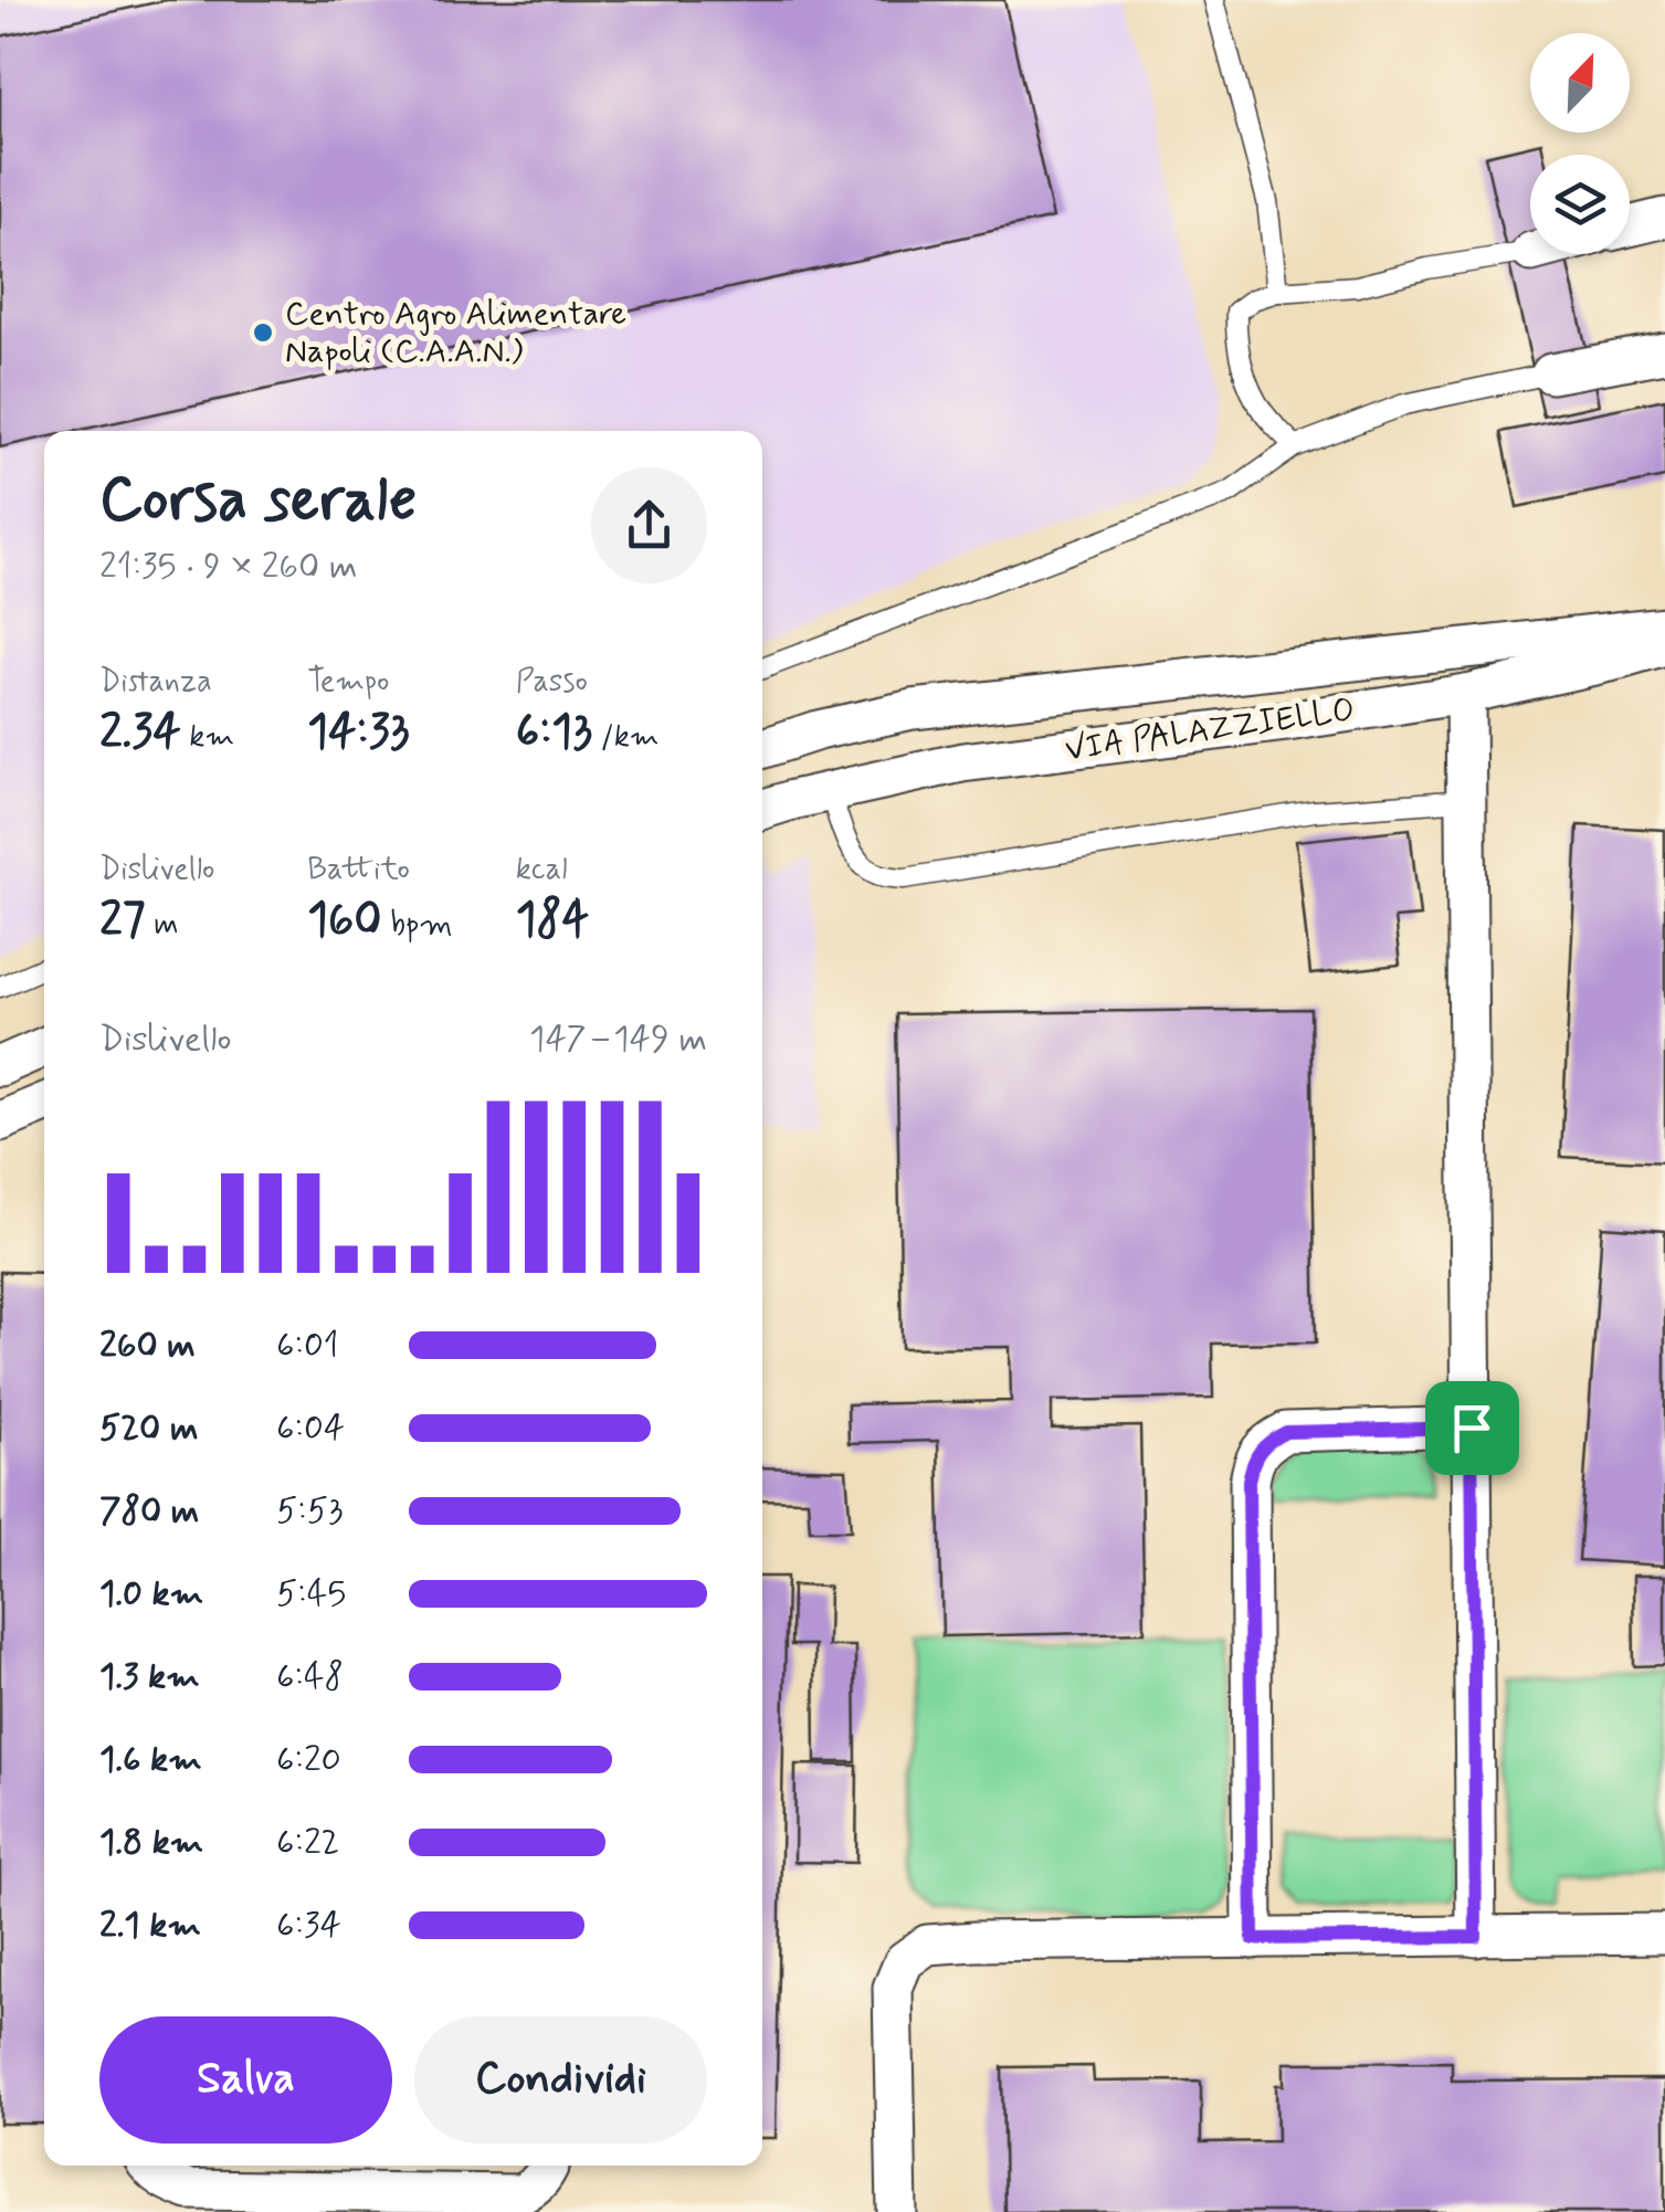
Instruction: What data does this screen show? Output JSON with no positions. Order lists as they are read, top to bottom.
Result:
{
  "streets": {
    "street": ["VIA PALAZZIELLO"]
  },
  "places": ["Centro Agro Alimentare Napoli (C.A.A.N.)"],
  "north": "top right",
  "page": {
    "heading": ["Corsa serale", "21:35 · 9 × 260 m"],
    "stats": [
      ["Distanza", "2.34 km"],
      ["Tempo", "14:33"],
      ["Passo", "6:13 /km"],
      ["Dislivello", "27 m"],
      ["Battito", "160 bpm"],
      ["kcal", "184"]
    ],
    "chart": ["Dislivello", "147–149 m"],
    "list": [
      {
        "name": "260 m",
        "note": "6:01"
      },
      {
        "name": "520 m",
        "note": "6:04"
      },
      {
        "name": "780 m",
        "note": "5:53"
      },
      {
        "name": "1.0 km",
        "note": "5:45"
      },
      {
        "name": "1.3 km",
        "note": "6:48"
      },
      {
        "name": "1.6 km",
        "note": "6:20"
      },
      {
        "name": "1.8 km",
        "note": "6:22"
      },
      {
        "name": "2.1 km",
        "note": "6:34"
      }
    ],
    "buttons": ["Salva", "Condividi"]
  }
}
